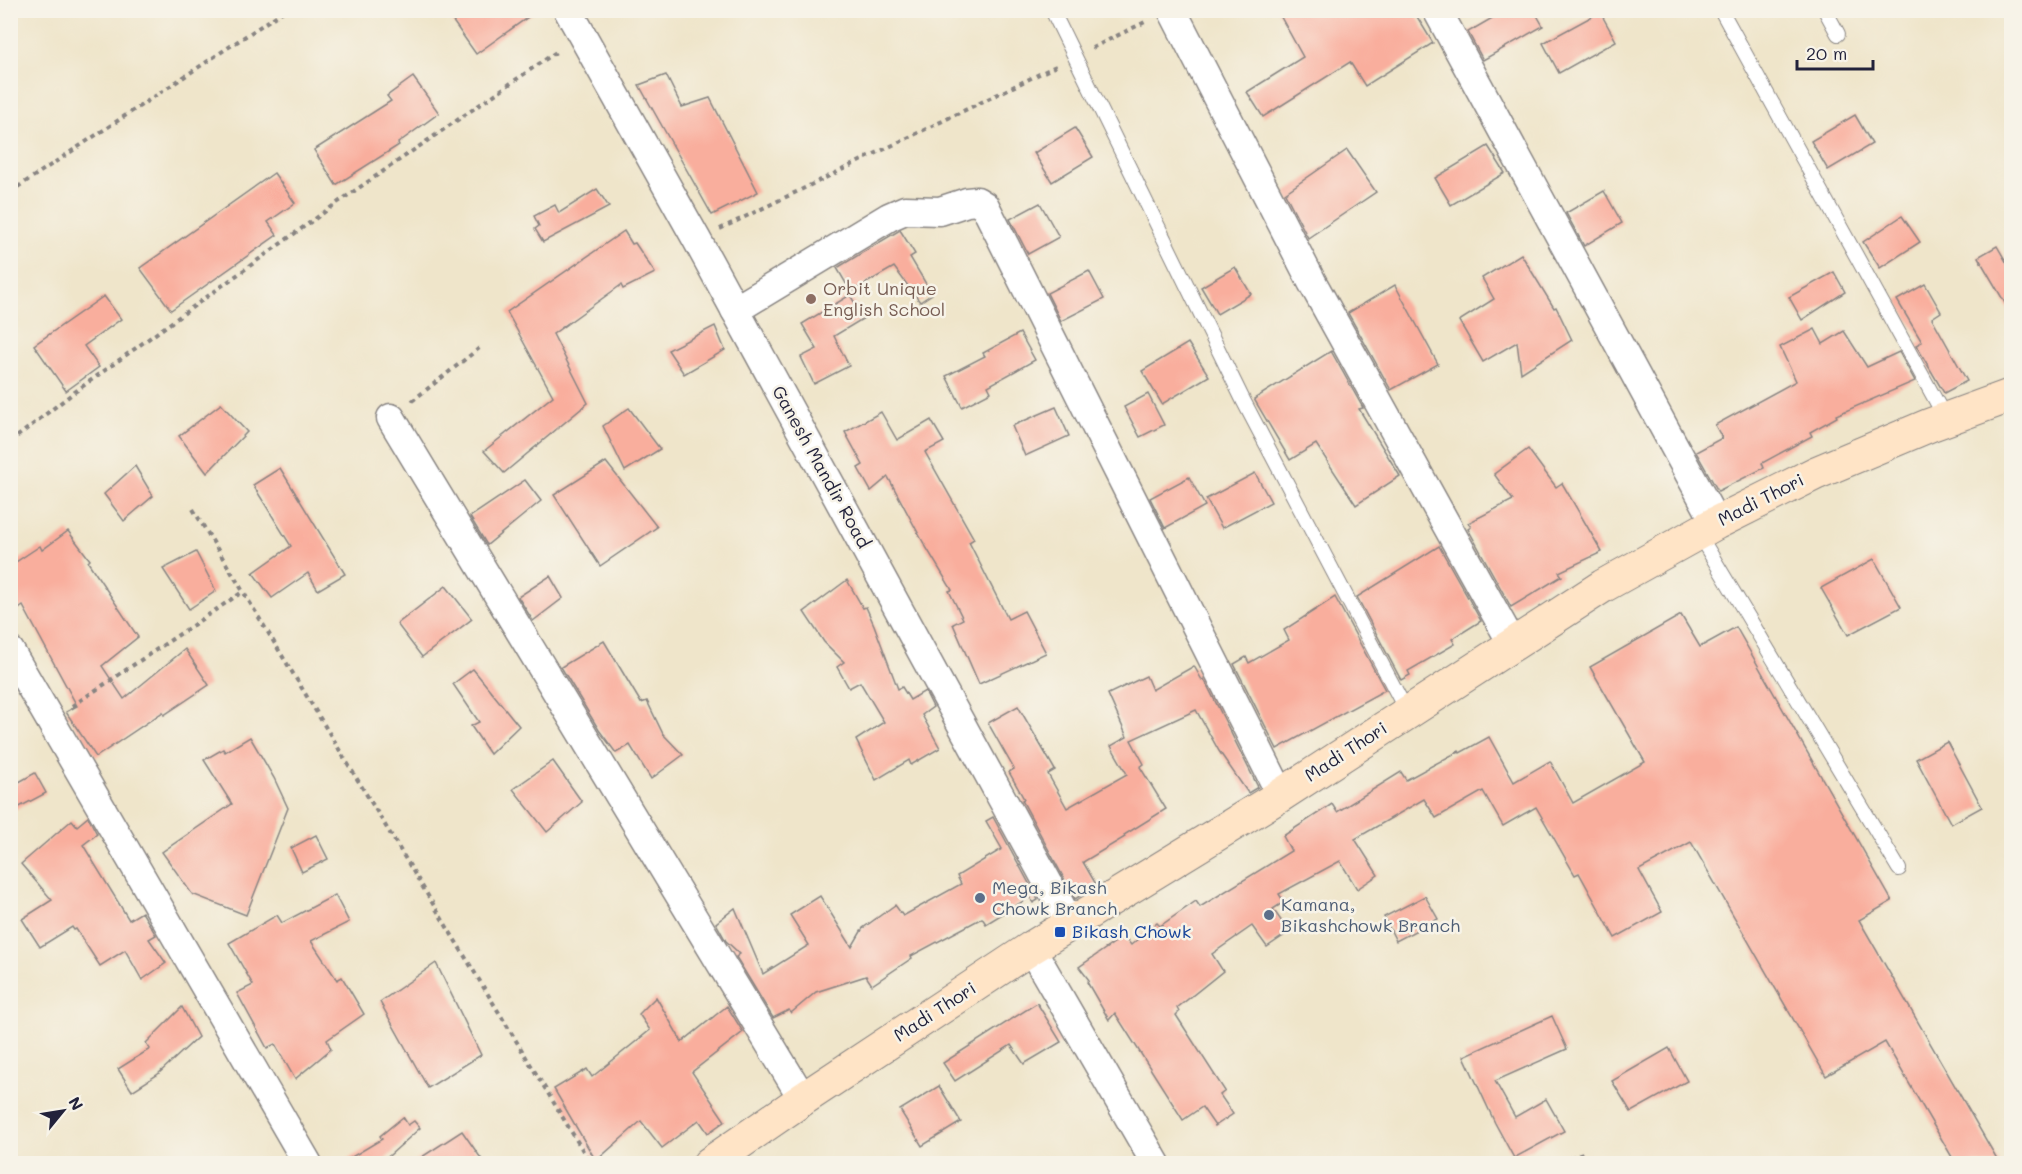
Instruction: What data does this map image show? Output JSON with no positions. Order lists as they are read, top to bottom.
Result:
{
  "streets": {
    "main road": ["Madi Thori"],
    "street": ["Ganesh Mandir Road"]
  },
  "crossings": [
    ["Ganesh Mandir Road", "Madi Thori"]
  ],
  "places": {
    "other": ["Orbit Unique English School", "Mega, Bikash Chowk Branch", "Kamana, Bikashchowk Branch"],
    "transit": ["Bikash Chowk"]
  },
  "scale_bar": "20 m",
  "north": "top right"
}
